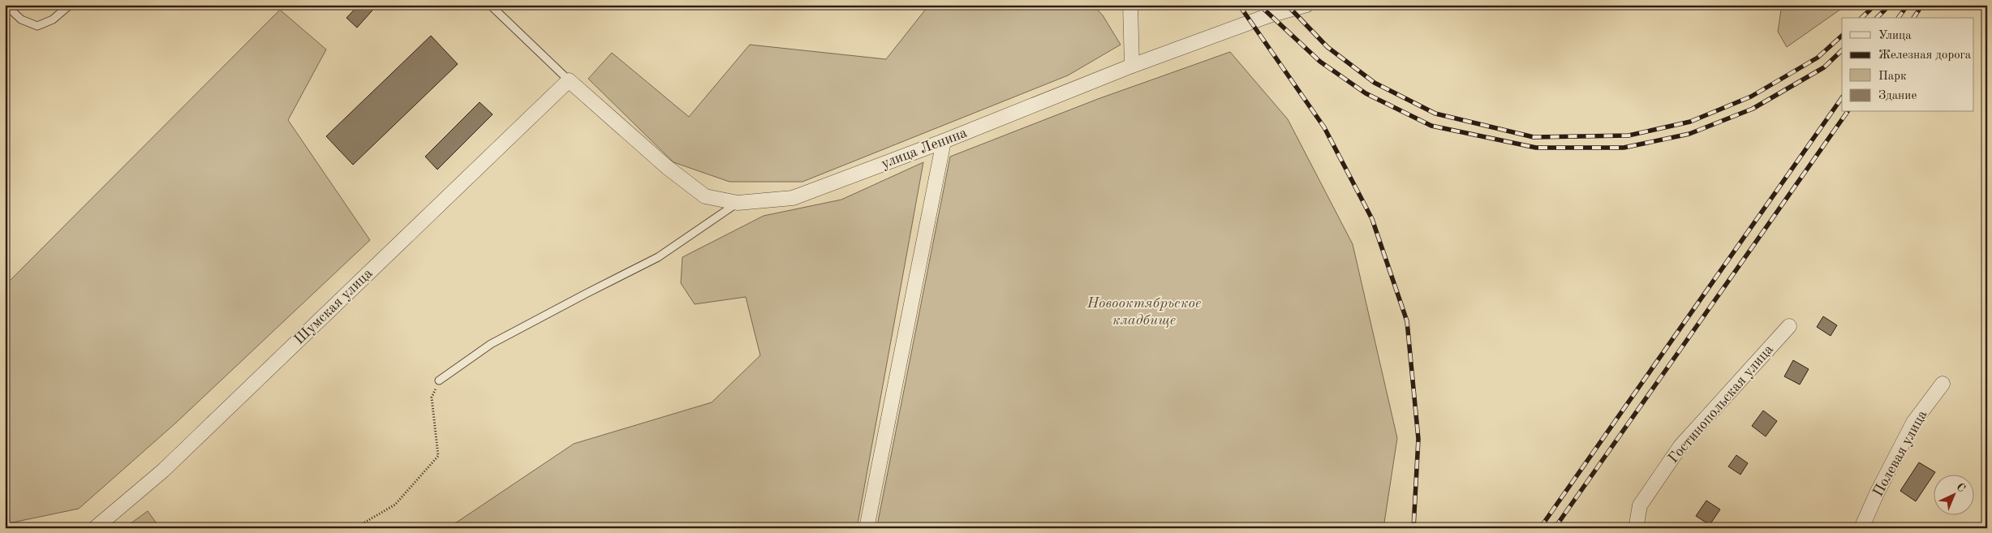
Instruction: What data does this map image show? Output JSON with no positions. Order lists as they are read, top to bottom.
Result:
{
  "streets": {
    "street": [
      "улица Ленина",
      "Шумская улица",
      "Гостинопольская улица",
      "Полевая улица"
    ]
  },
  "crossings": [
    ["улица Ленина", "Шумская улица"]
  ],
  "parks": ["Новооктябрьское кладбище"],
  "legend": [
    "Улица",
    "Железная дорога",
    "Парк",
    "Здание"
  ],
  "north": "top right"
}
